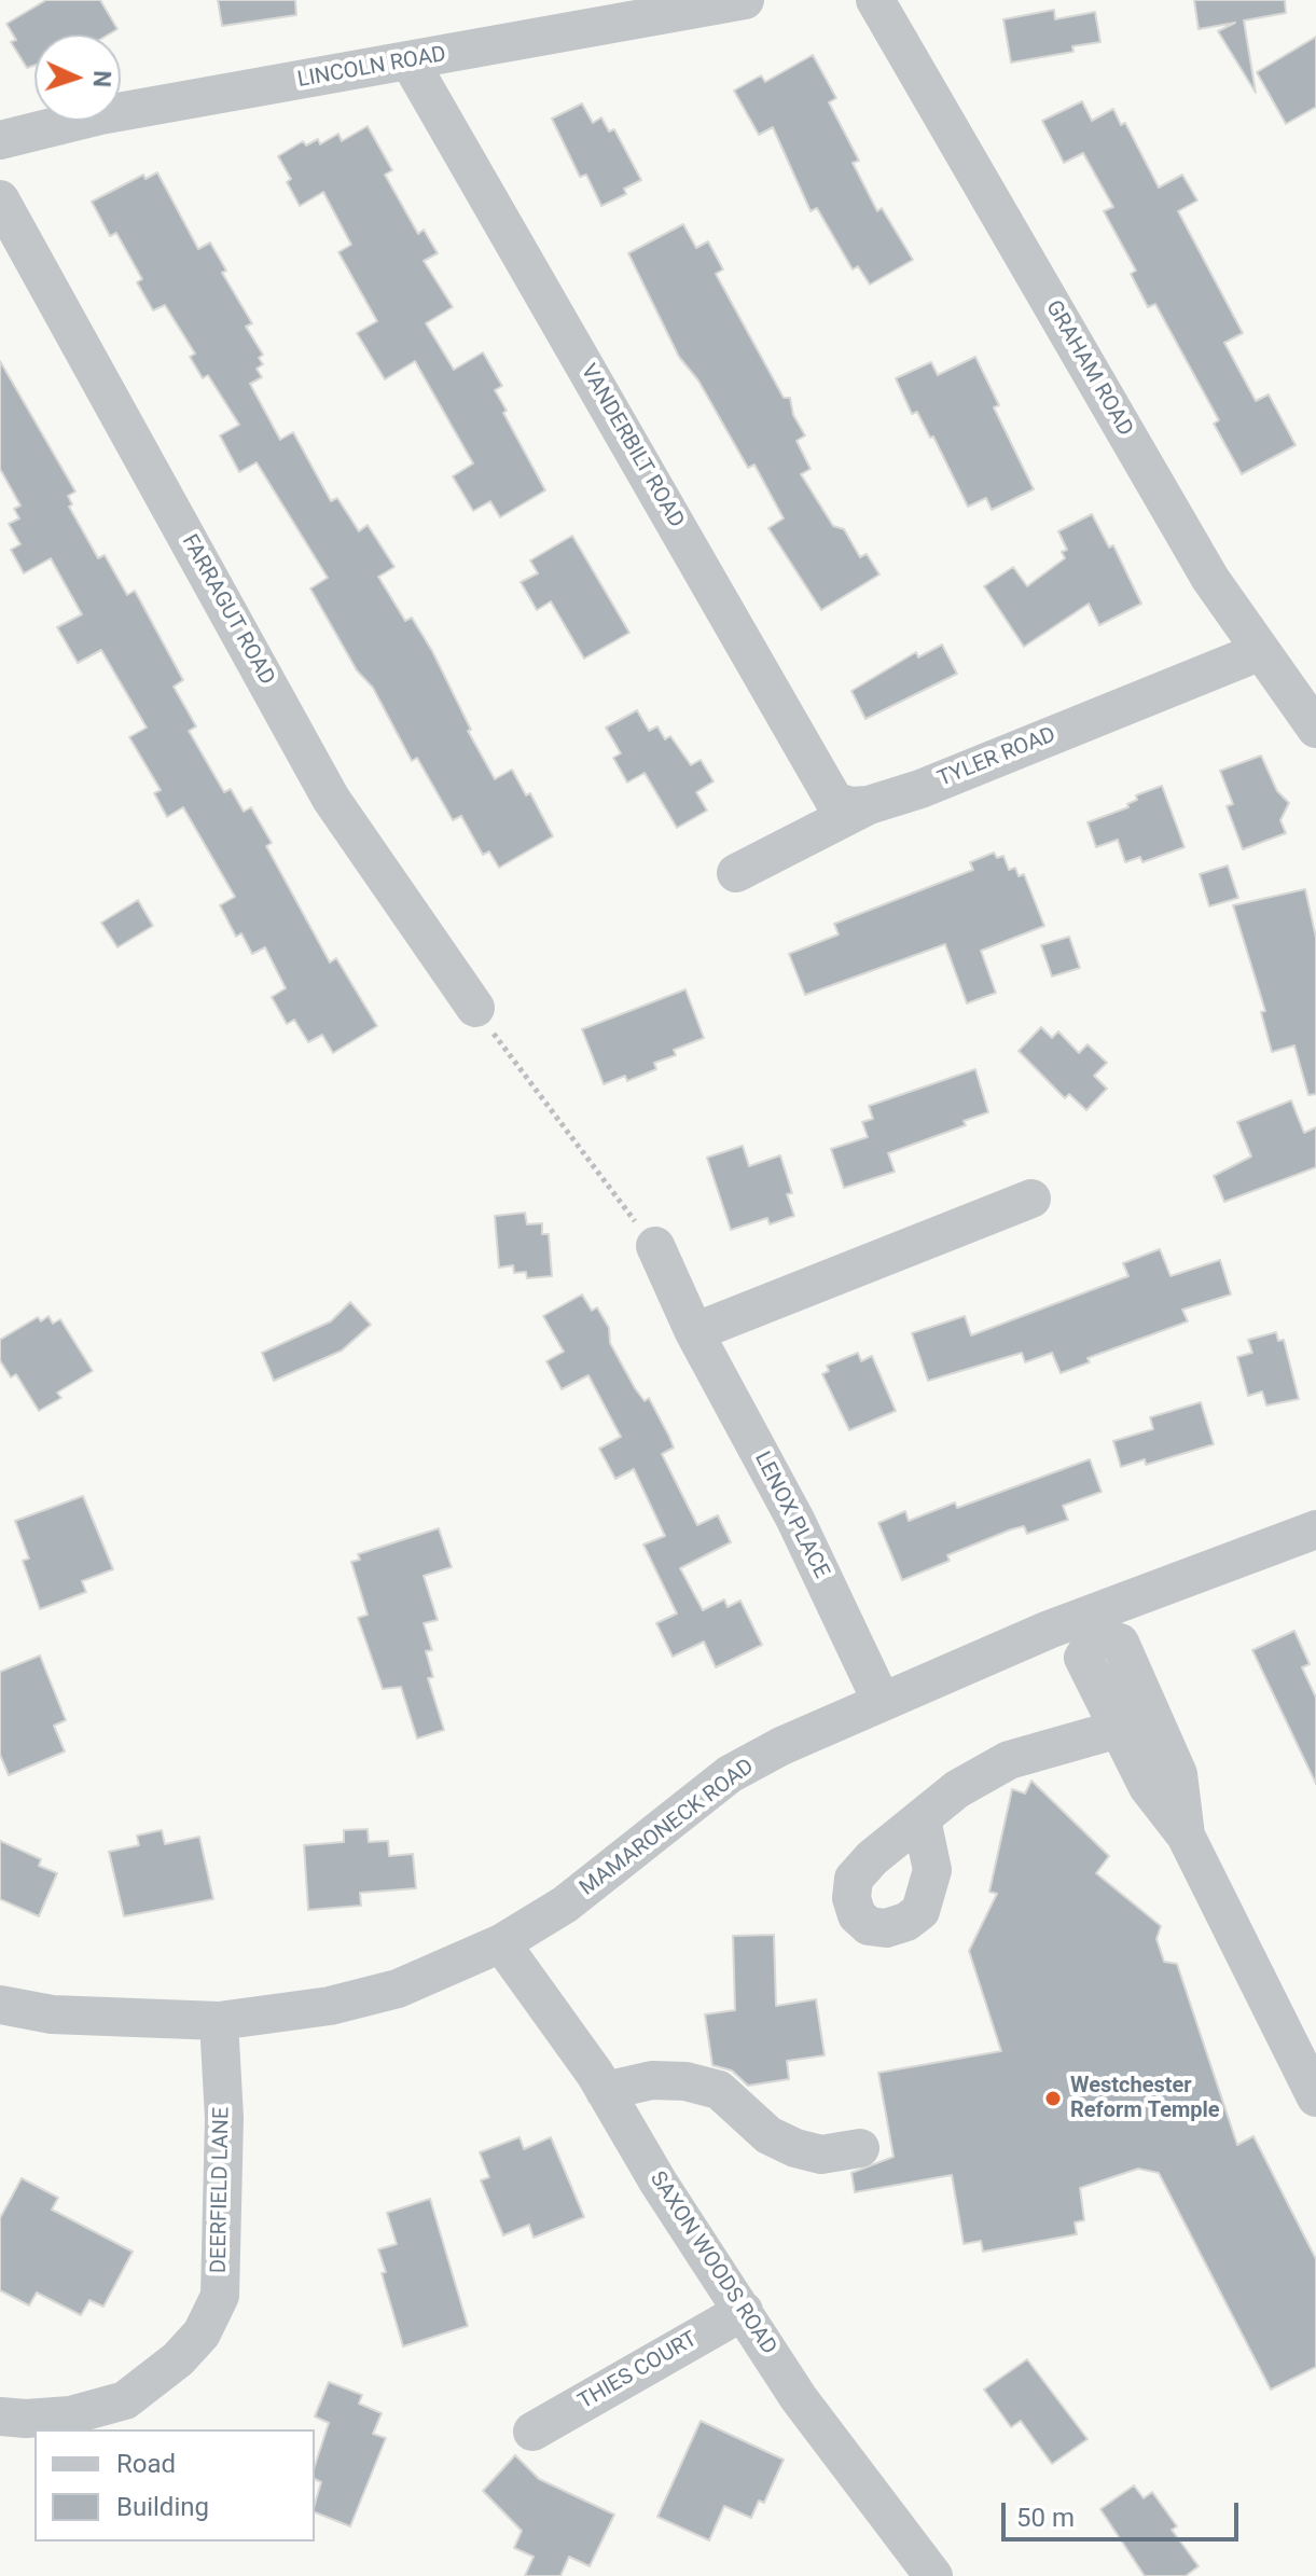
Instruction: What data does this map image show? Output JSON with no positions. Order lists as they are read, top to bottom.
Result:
{
  "streets": {
    "street": [
      "LINCOLN ROAD",
      "GRAHAM ROAD",
      "VANDERBILT ROAD",
      "FARRAGUT ROAD",
      "TYLER ROAD",
      "LENOX PLACE",
      "MAMARONECK ROAD",
      "DEERFIELD LANE",
      "SAXON WOODS ROAD",
      "THIES COURT"
    ]
  },
  "crossings": [
    ["LINCOLN ROAD", "VANDERBILT ROAD"],
    ["GRAHAM ROAD", "TYLER ROAD"],
    ["VANDERBILT ROAD", "TYLER ROAD"],
    ["LENOX PLACE", "MAMARONECK ROAD"],
    ["MAMARONECK ROAD", "DEERFIELD LANE"],
    ["MAMARONECK ROAD", "SAXON WOODS ROAD"],
    ["SAXON WOODS ROAD", "THIES COURT"]
  ],
  "places": ["Westchester Reform Temple"],
  "legend": ["Road", "Building"],
  "scale_bar": "50 m",
  "north": "right"
}
